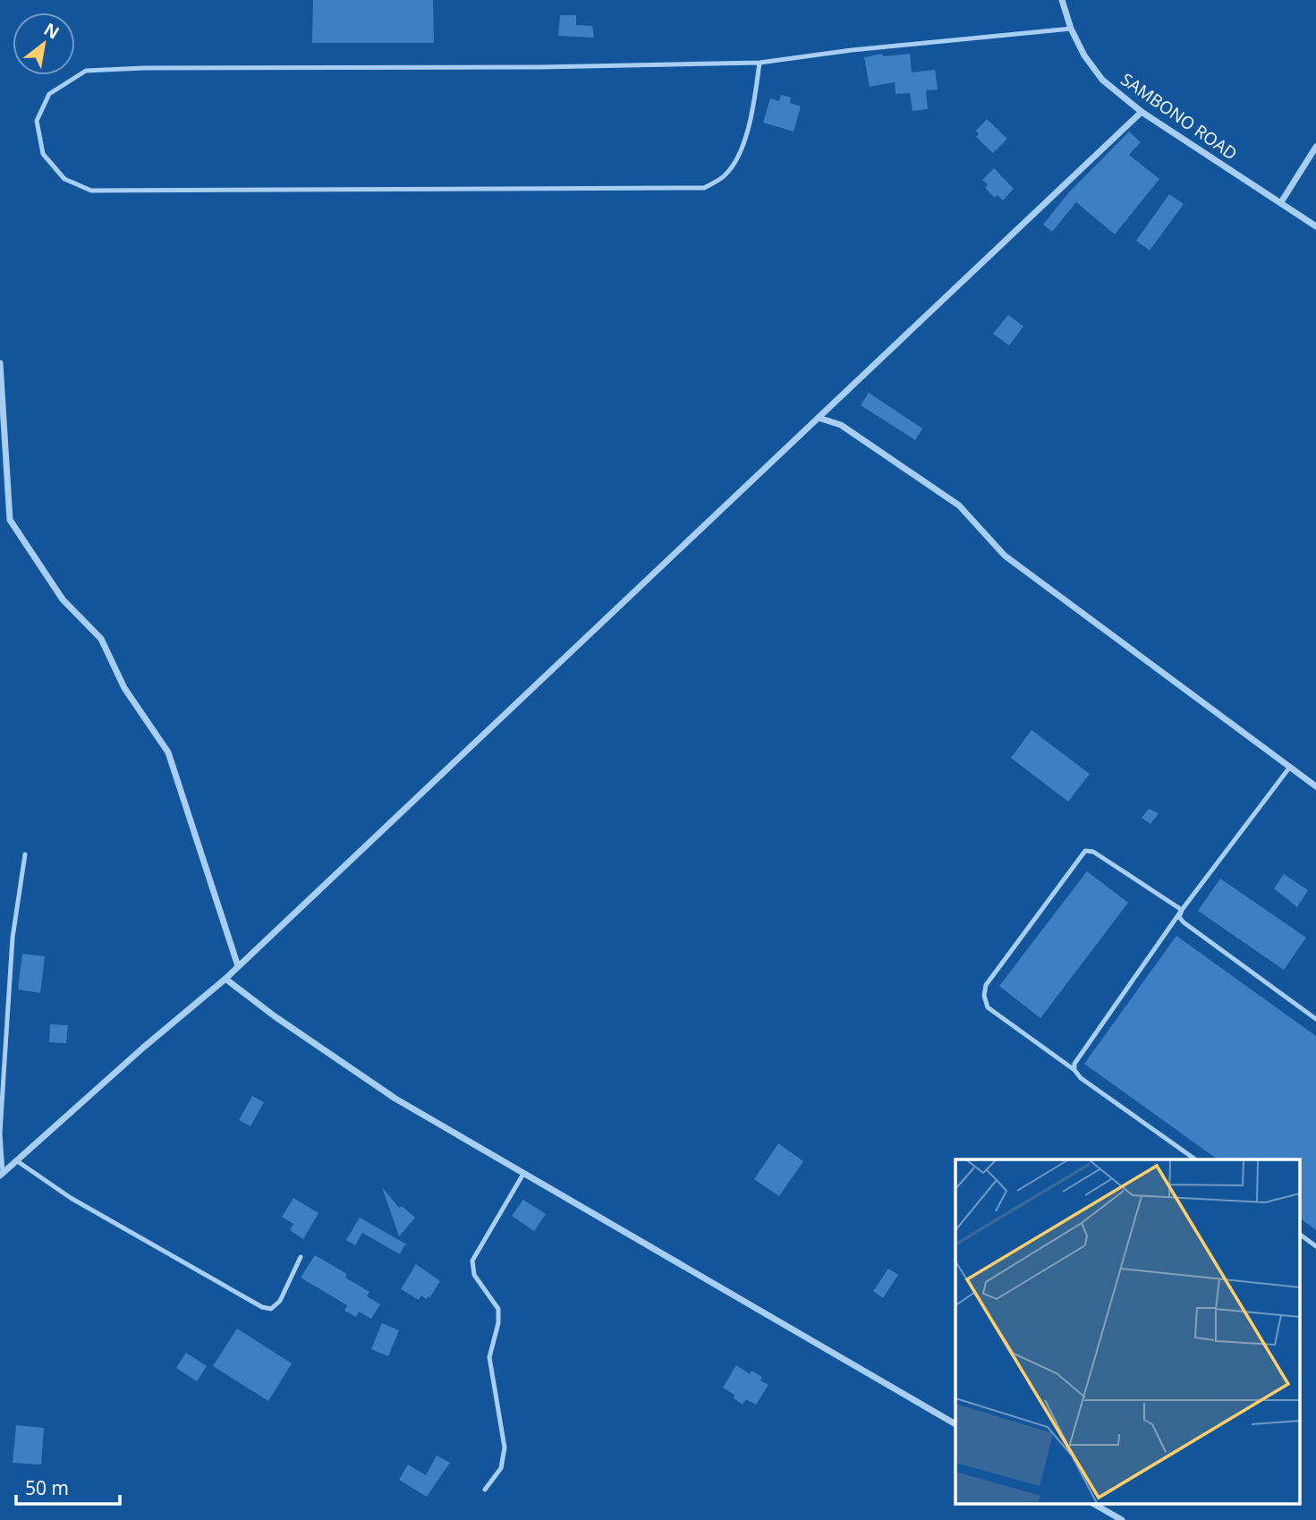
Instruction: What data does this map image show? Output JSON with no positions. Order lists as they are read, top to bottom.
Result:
{
  "streets": {
    "street": ["SAMBONO ROAD"]
  },
  "scale_bar": "50 m",
  "north": "top right"
}
